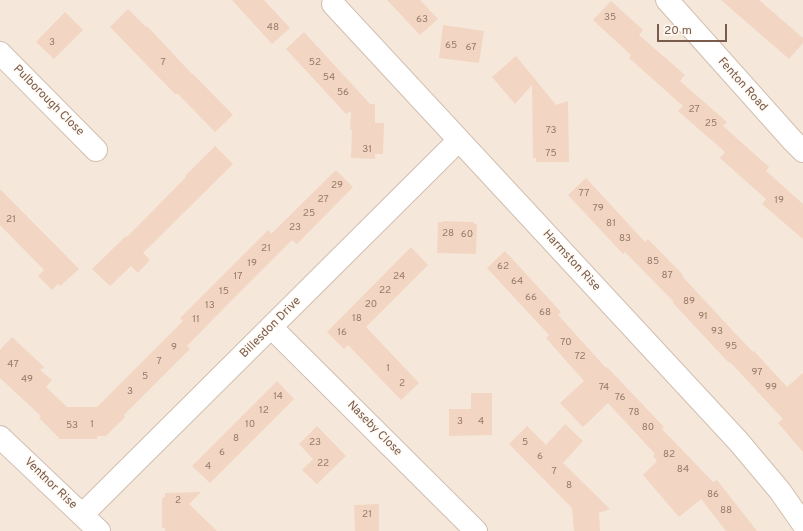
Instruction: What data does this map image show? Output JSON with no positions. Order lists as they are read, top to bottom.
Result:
{
  "streets": {
    "street": [
      "Fenton Road",
      "Pulborough Close",
      "Harmston Rise",
      "Billesdon Drive",
      "Naseby Close",
      "Ventnor Rise"
    ]
  },
  "crossings": [
    ["Harmston Rise", "Billesdon Drive"],
    ["Billesdon Drive", "Naseby Close"],
    ["Billesdon Drive", "Ventnor Rise"]
  ],
  "house_numbers": [
    "35",
    "63",
    "48",
    "3",
    "65",
    "67",
    "7",
    "52",
    "54",
    "56",
    "27",
    "25",
    "73",
    "31",
    "75",
    "29",
    "77",
    "27",
    "19",
    "79",
    "25",
    "21",
    "81",
    "23",
    "28",
    "60",
    "83",
    "21",
    "85",
    "19",
    "62",
    "87",
    "17",
    "24",
    "64",
    "22",
    "15",
    "66",
    "89",
    "20",
    "13",
    "68",
    "91",
    "18",
    "11",
    "93",
    "16",
    "70",
    "95",
    "9",
    "72",
    "7",
    "47",
    "1",
    "97",
    "5",
    "49",
    "2",
    "74",
    "99",
    "3",
    "14",
    "76",
    "12",
    "78",
    "3",
    "4",
    "1",
    "10",
    "53",
    "80",
    "8",
    "23",
    "5",
    "6",
    "82",
    "6",
    "22",
    "4",
    "84",
    "7",
    "8",
    "86",
    "2",
    "88",
    "21"
  ],
  "scale_bar": "20 m"
}
